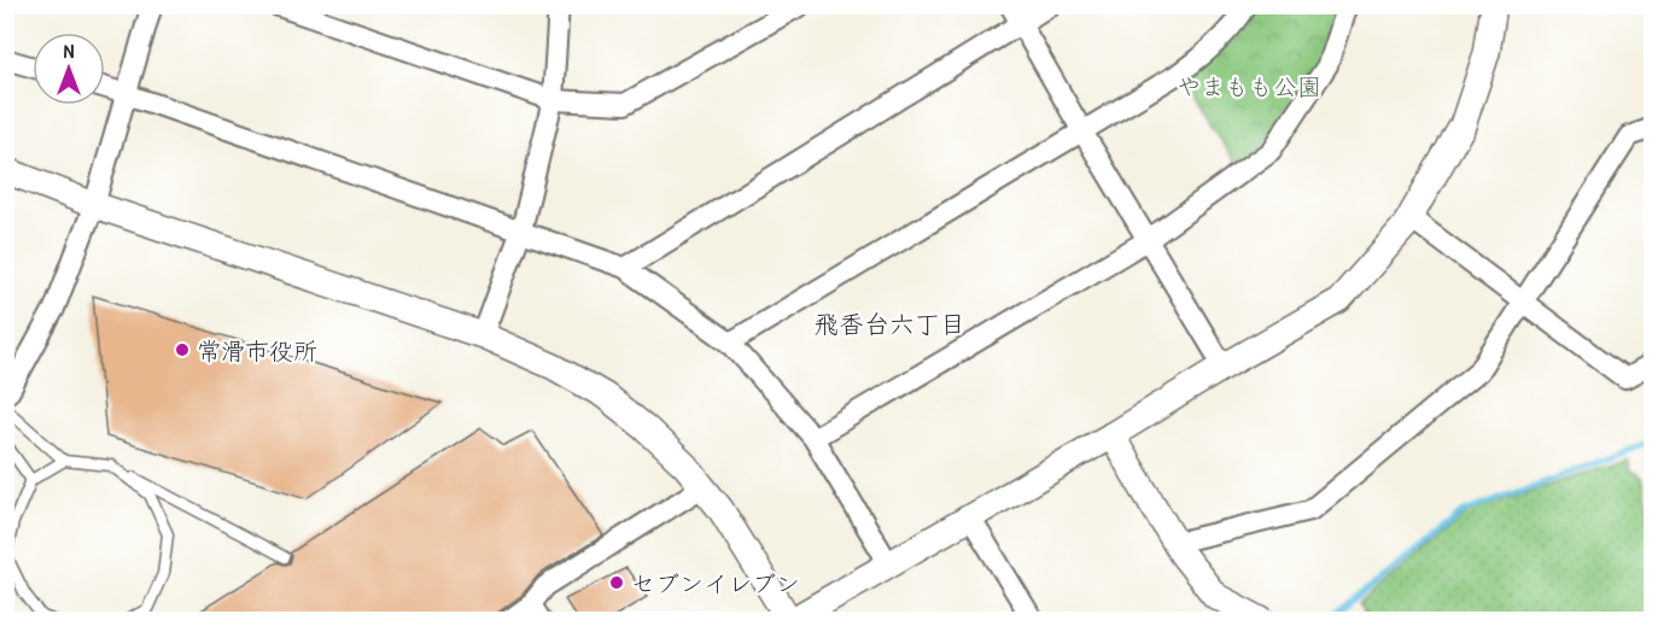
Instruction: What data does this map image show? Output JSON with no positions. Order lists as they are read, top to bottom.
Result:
{
  "districts": ["飛香台六丁目"],
  "parks": ["やまもも公園"],
  "places": ["常滑市役所", "セブンイレブン"],
  "north": "top"
}
